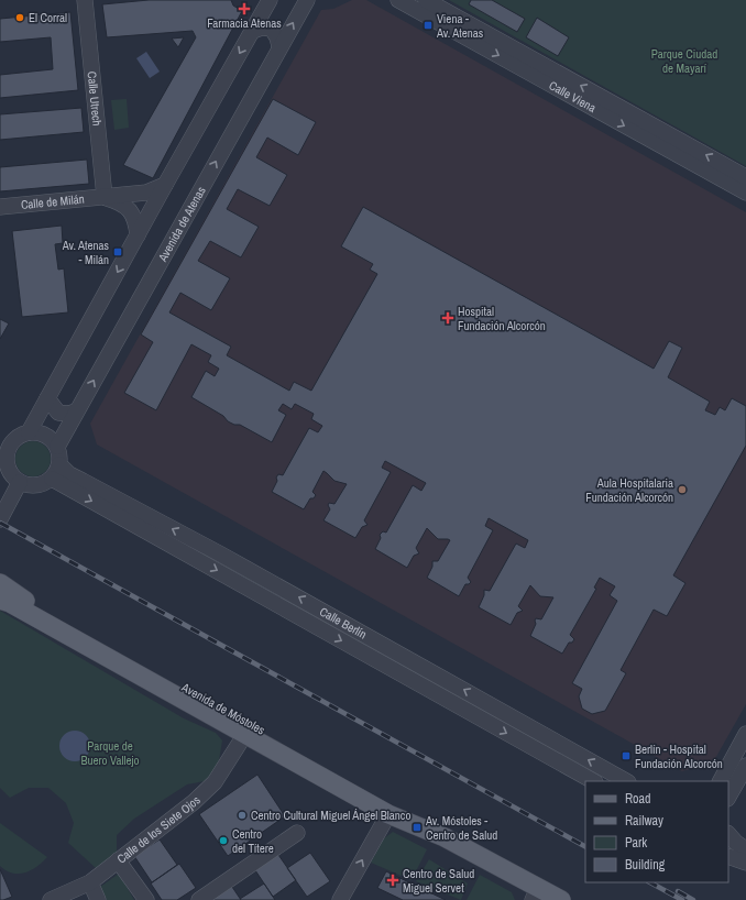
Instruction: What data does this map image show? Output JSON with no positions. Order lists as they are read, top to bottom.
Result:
{
  "streets": {
    "main road": ["Avenida de Móstoles"],
    "street": [
      "Calle Viena",
      "Calle Utrech",
      "Calle de Milán",
      "Avenida de Atenas",
      "Calle Berlín",
      "Calle de los Siete Ojos"
    ]
  },
  "crossings": [
    ["Calle Utrech", "Calle de Milán"],
    ["Avenida de Atenas", "Calle Berlín"],
    ["Avenida de Móstoles", "Calle de los Siete Ojos"]
  ],
  "parks": ["Parque Ciudad de Mayarí", "Parque de Buero Vallejo"],
  "places": {
    "health": ["Farmacia Atenas", "Hospital Fundación Alcorcón", "Centro de Salud Miguel Servet"],
    "other": [
      "El Corral",
      "Aula Hospitalaria Fundación Alcorcón",
      "Centro Cultural Miguel Ángel Blanco",
      "Centro del Títere"
    ],
    "transit": [
      "Viena - Av. Atenas",
      "Av. Atenas - Milán",
      "Berlín - Hospital Fundación Alcorcón",
      "Av. Móstoles - Centro de Salud"
    ]
  },
  "legend": [
    "Road",
    "Railway",
    "Park",
    "Building"
  ]
}
